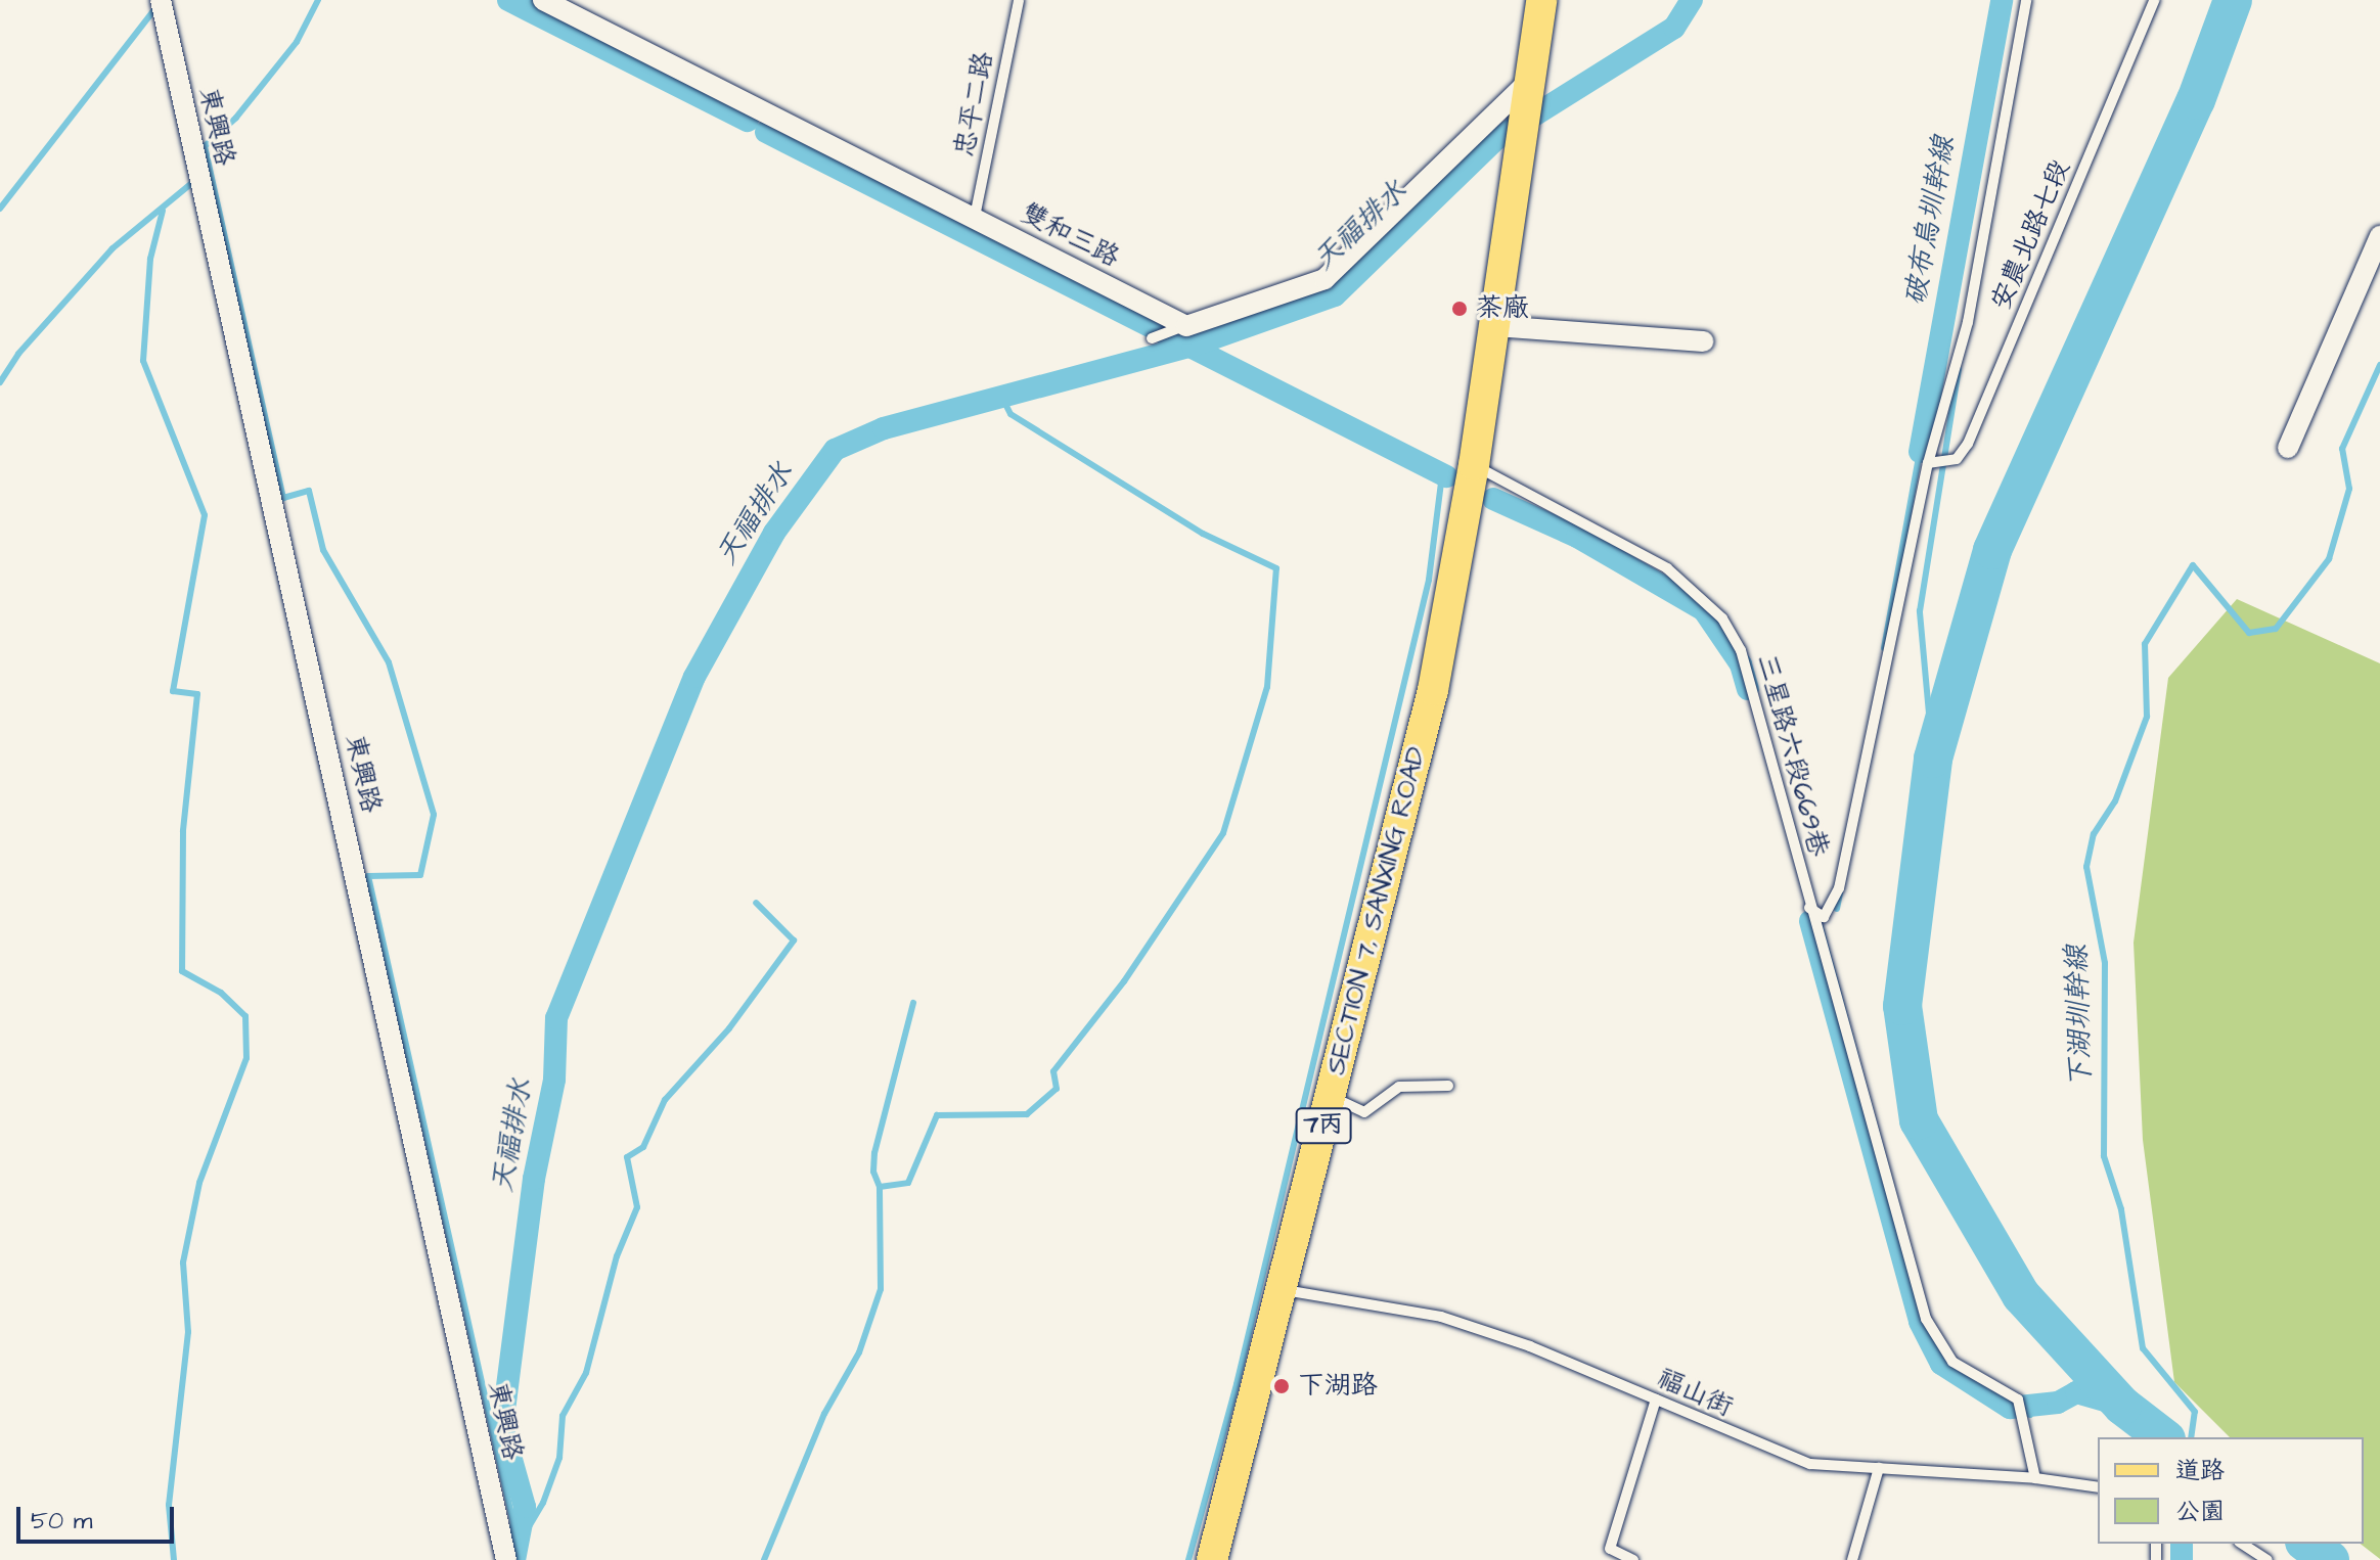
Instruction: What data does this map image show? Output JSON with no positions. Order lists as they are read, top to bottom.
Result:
{
  "streets": {
    "main road": ["SECTION 7, SANXING ROAD", "7丙"],
    "street": ["東興路", "雙和三路"],
    "lane": [
      "忠平二路",
      "安農北路七段",
      "三星路六段669巷",
      "福山街"
    ]
  },
  "crossings": [
    ["忠平二路", "雙和三路"],
    ["三星路六段669巷", "SECTION 7, SANXING ROAD"],
    ["三星路六段669巷", "7丙"],
    ["三星路六段669巷", "福山街"],
    ["SECTION 7, SANXING ROAD", "7丙"],
    ["SECTION 7, SANXING ROAD", "福山街"]
  ],
  "water": ["破布烏圳幹線", "天福排水", "下湖圳幹線"],
  "places": ["茶廠", "下湖路"],
  "legend": ["道路", "公園"],
  "scale_bar": "50 m"
}
